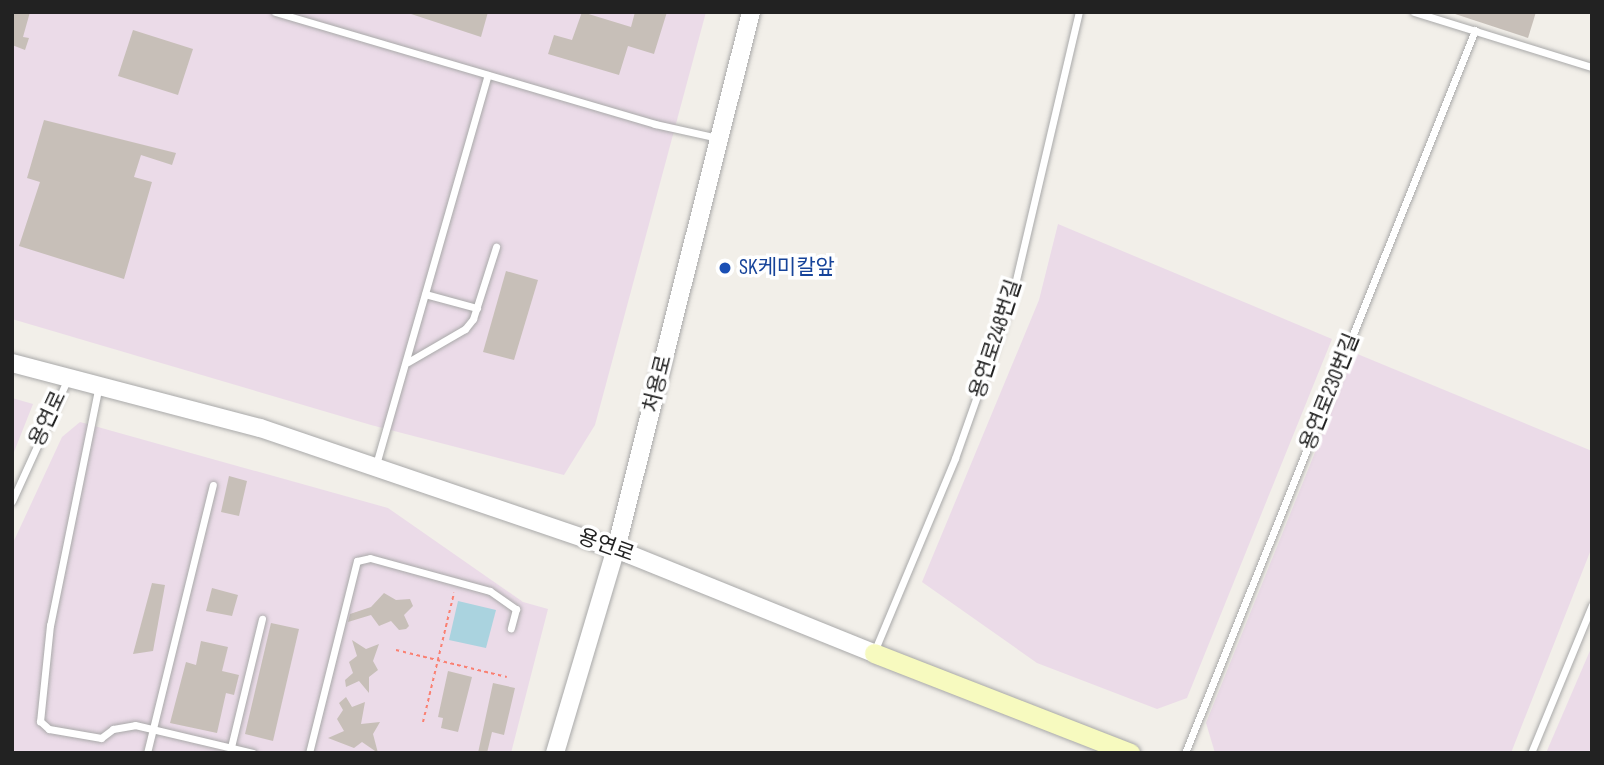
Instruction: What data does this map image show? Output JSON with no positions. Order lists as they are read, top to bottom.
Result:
{
  "streets": {
    "main road": ["용연로"],
    "street": ["처용로"],
    "lane": ["용연로248번길", "용연로230번길"]
  },
  "crossings": [
    ["용연로248번길", "용연로"],
    ["처용로", "용연로"]
  ],
  "places": ["SK케미칼앞"]
}
